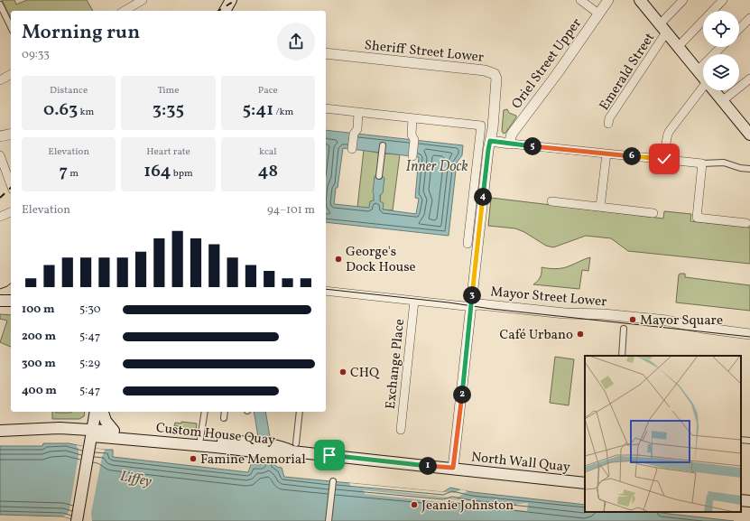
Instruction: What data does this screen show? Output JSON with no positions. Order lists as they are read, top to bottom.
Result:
{
  "streets": {
    "main road": ["Custom House Quay", "North Wall Quay"],
    "street": [
      "Sheriff Street Lower",
      "Oriel Street Upper",
      "Emerald Street",
      "Mayor Street Lower",
      "Exchange Place"
    ]
  },
  "crossings": [
    ["Mayor Street Lower", "Exchange Place"],
    ["Custom House Quay", "North Wall Quay"]
  ],
  "water": ["Inner Dock", "Liffey"],
  "places": [
    "George's Dock House",
    "Mayor Square",
    "Café Urbano",
    "CHQ",
    "Famine Memorial",
    "Jeanie Johnston"
  ],
  "page": {
    "heading": ["Morning run", "09:33"],
    "stats": [
      ["Distance", "0.63 km"],
      ["Time", "3:35"],
      ["Pace", "5:41 /km"],
      ["Elevation", "7 m"],
      ["Heart rate", "164 bpm"],
      ["kcal", "48"]
    ],
    "pins": [
      "5",
      "6",
      "4",
      "3",
      "2",
      "1"
    ],
    "chart": ["Elevation", "94–101 m"],
    "list": [
      {
        "name": "100 m",
        "note": "5:30"
      },
      {
        "name": "200 m",
        "note": "5:47"
      },
      {
        "name": "300 m",
        "note": "5:29"
      },
      {
        "name": "400 m",
        "note": "5:47"
      }
    ]
  }
}
